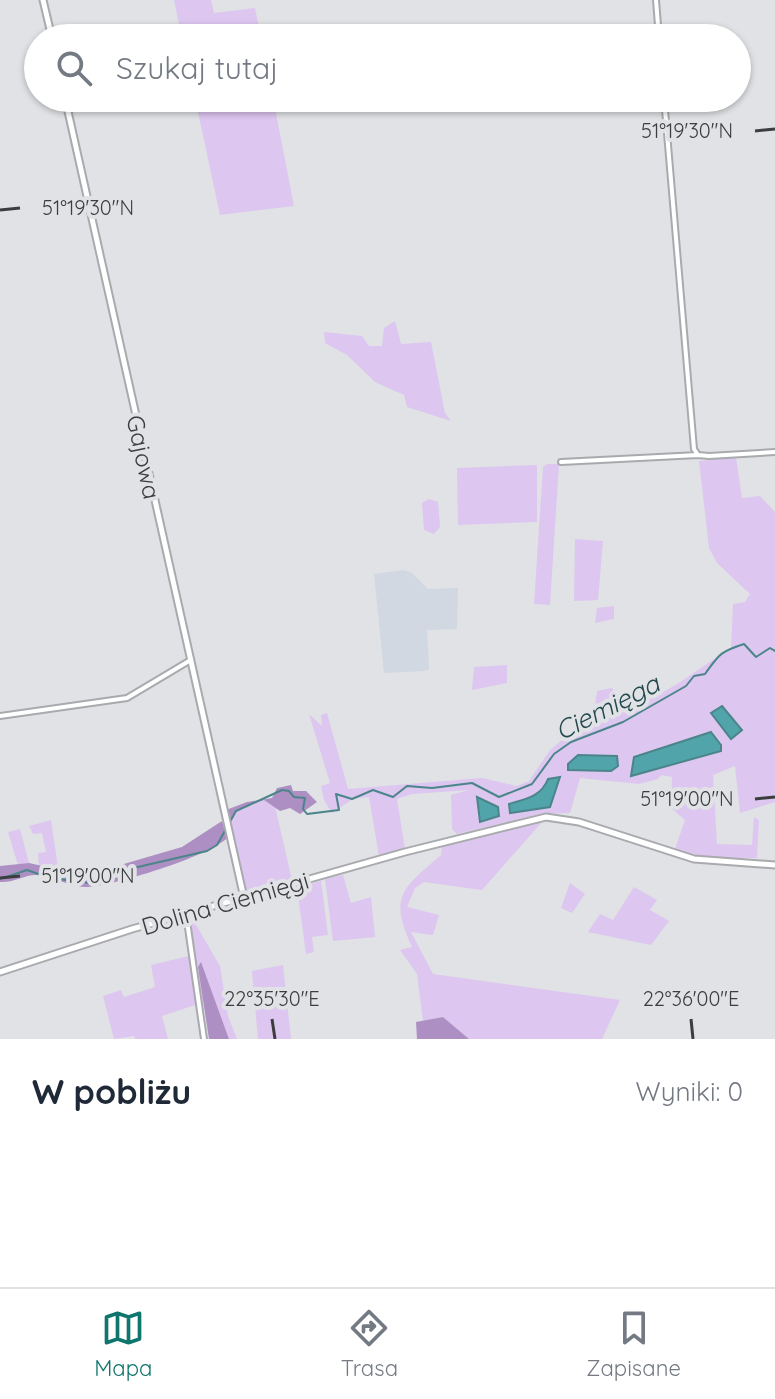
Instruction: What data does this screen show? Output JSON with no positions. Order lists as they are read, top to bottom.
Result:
{
  "streets": {
    "street": ["Gajowa", "Dolina Ciemięgi"]
  },
  "crossings": [
    ["Gajowa", "Dolina Ciemięgi"]
  ],
  "water": ["Ciemięga"],
  "page": {
    "search": "Szukaj tutaj",
    "heading": ["W pobliżu", "Wyniki: 0"],
    "nav": ["Mapa", "Trasa", "Zapisane"]
  },
  "coordinates": [
    "51°19'30\"N",
    "51°19'00\"N",
    "22°35'30\"E",
    "22°36'00\"E"
  ]
}
